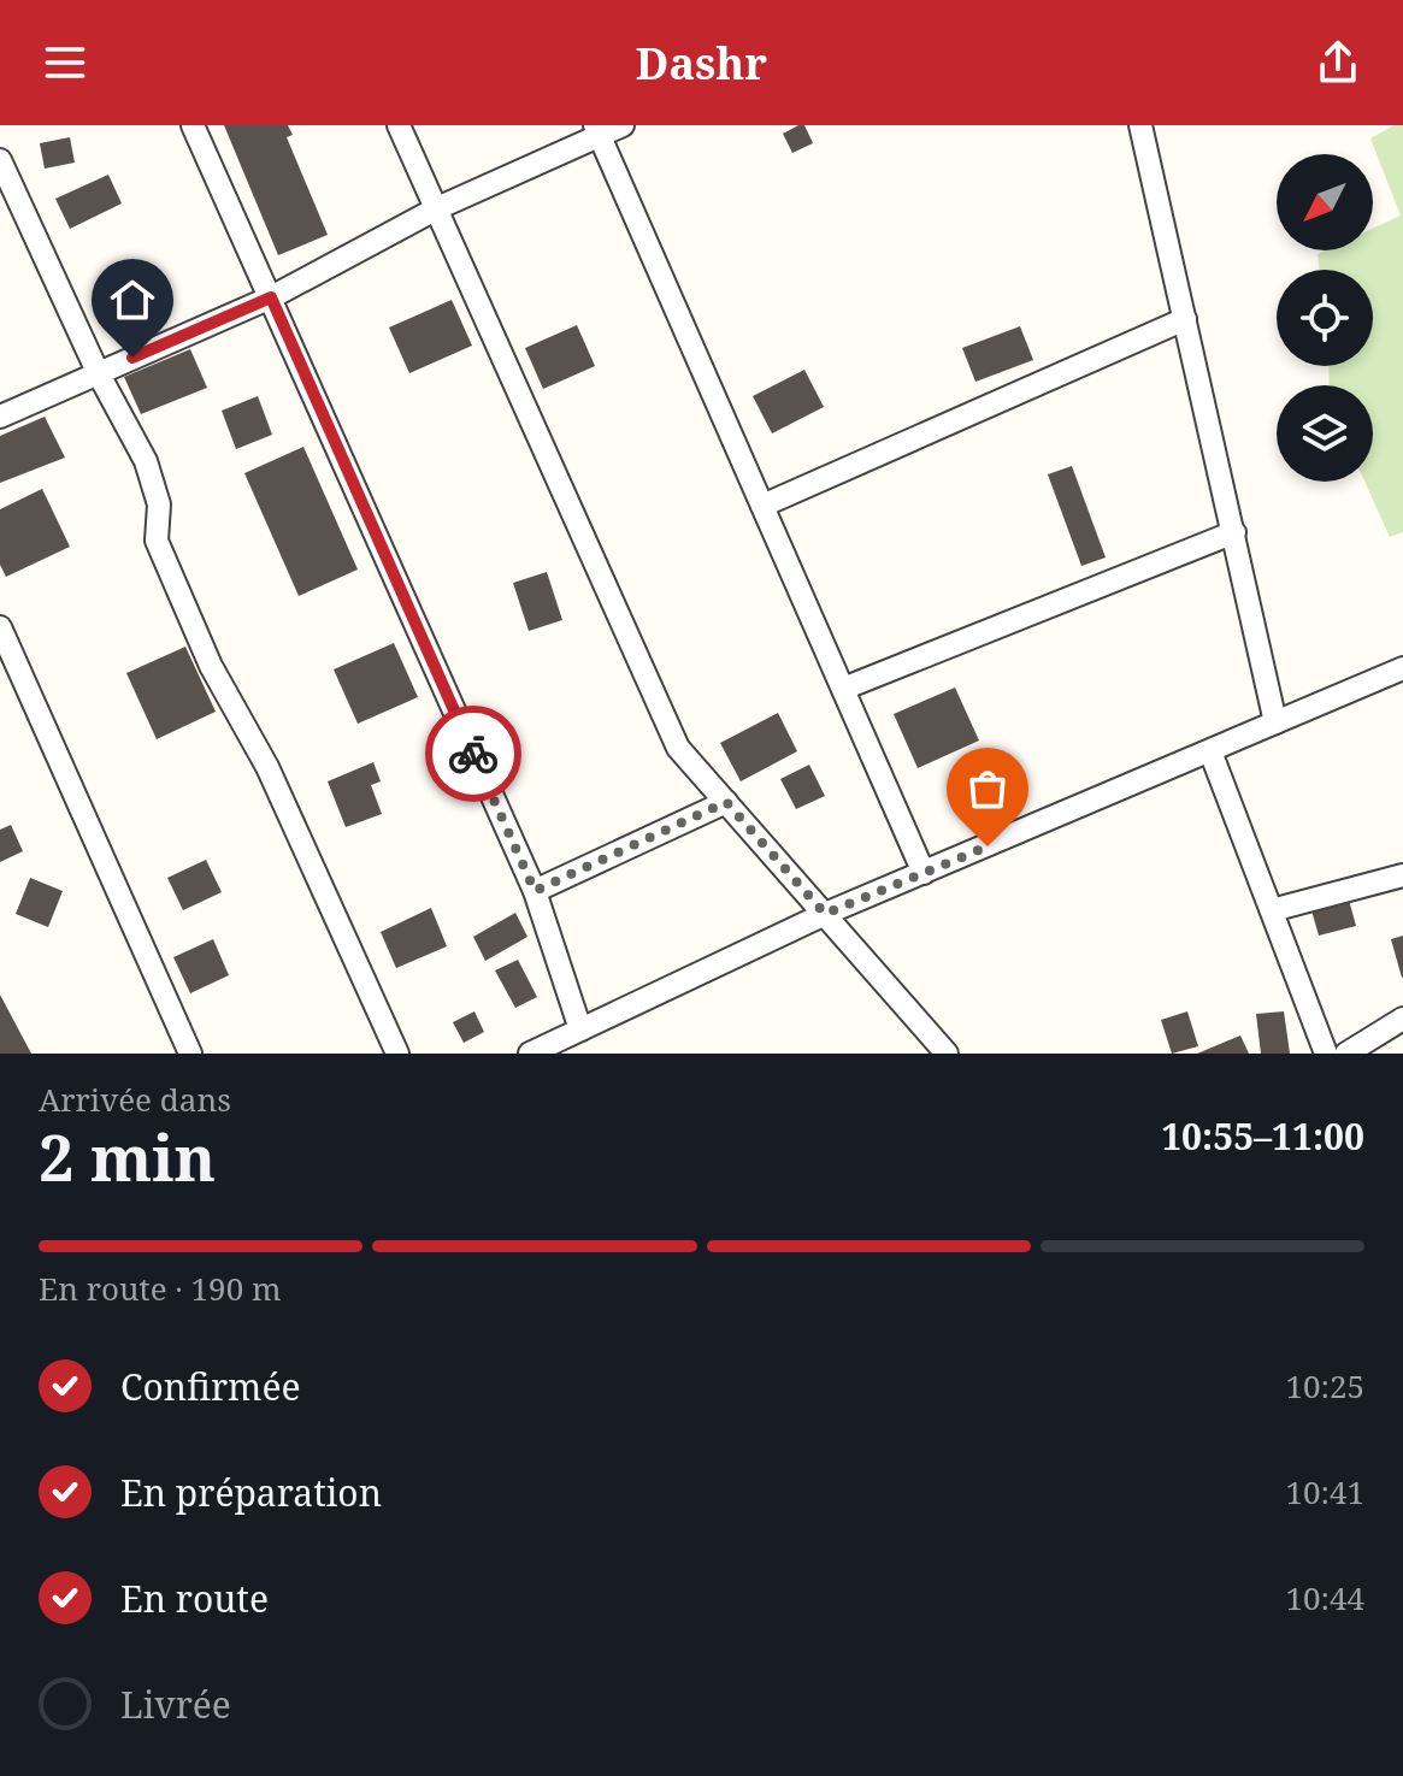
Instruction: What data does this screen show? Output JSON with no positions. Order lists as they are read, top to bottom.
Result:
{
  "north": "bottom left",
  "page": {
    "header": "Dashr",
    "heading": ["2 min", "Arrivée dans", "10:55–11:00"],
    "bar": "En route · 190 m",
    "list": [
      ["Confirmée", "10:25"],
      ["En préparation", "10:41"],
      ["En route", "10:44"],
      "Livrée"
    ]
  }
}
